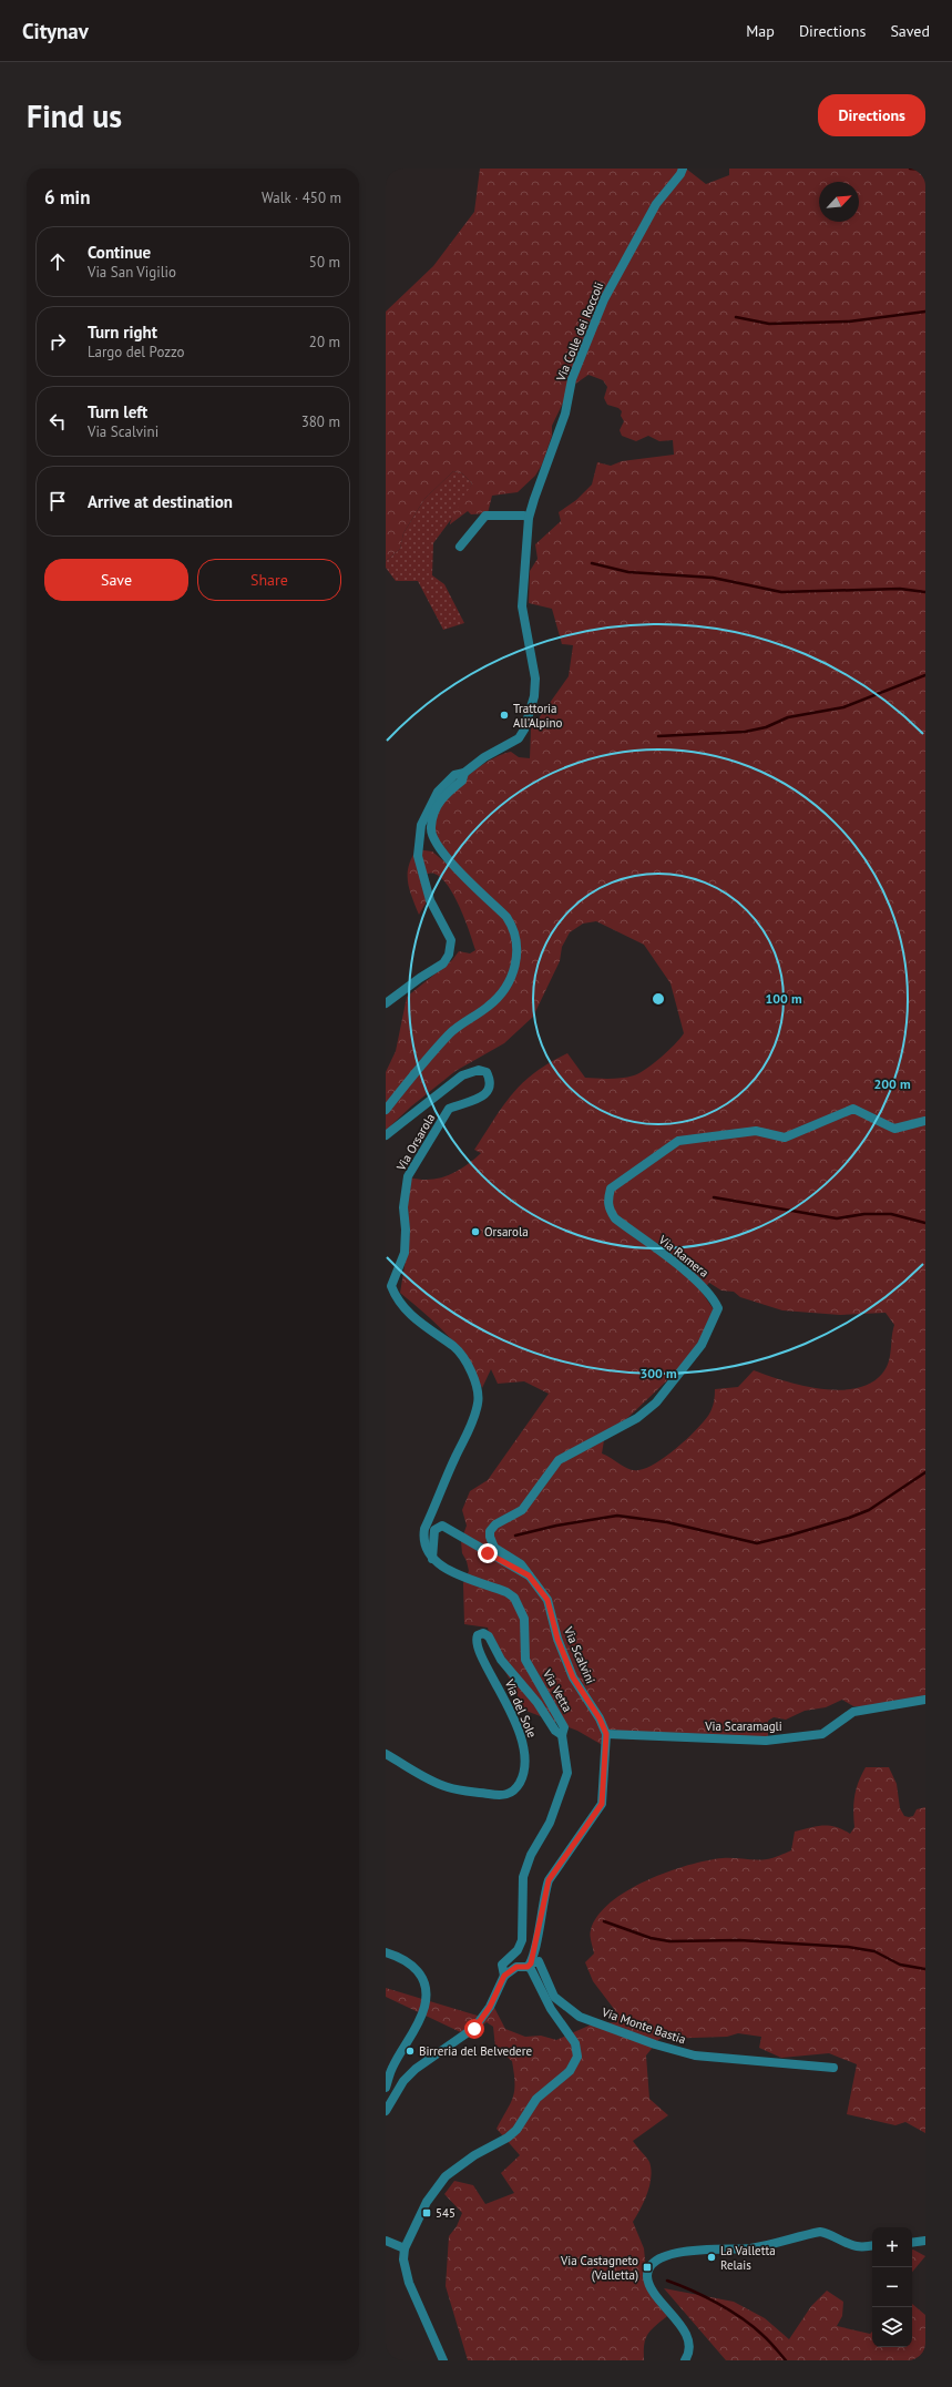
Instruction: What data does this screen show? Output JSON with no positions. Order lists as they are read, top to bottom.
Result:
{
  "streets": {
    "street": [
      "Via Colle dei Roccoli",
      "Via Orsarola",
      "Via Ramera",
      "Via Scalvini",
      "Via Vetta",
      "Via del Sole",
      "Via Scaramagli",
      "Via Monte Bastia"
    ]
  },
  "crossings": [
    ["Via Orsarola", "Via Scalvini"],
    ["Via Orsarola", "Via Vetta"],
    ["Via Ramera", "Via Scalvini"],
    ["Via Scalvini", "Via Vetta"],
    ["Via Scalvini", "Via Scaramagli"],
    ["Via Scalvini", "Via Monte Bastia"],
    ["Via Vetta", "Via del Sole"]
  ],
  "places": {
    "other": [
      "Trattoria All'Alpino",
      "Orsarola",
      "Birreria del Belvedere",
      "La Valletta Relais"
    ],
    "transit": ["545", "Via Castagneto (Valletta)"]
  },
  "north": "top right",
  "page": {
    "header": "Citynav",
    "nav": ["Map", "Directions", "Saved"],
    "buttons": [
      "Directions",
      ["Save", "Share"]
    ],
    "title": "Find us",
    "heading": ["6 min", "Walk · 450 m"],
    "list": [
      ["Continue", "Via San Vigilio", "50 m"],
      ["Turn right", "Largo del Pozzo", "20 m"],
      ["Turn left", "Via Scalvini", "380 m"],
      "Arrive at destination"
    ],
    "map_buttons": ["+", "−"]
  },
  "rings": ["100 m", "200 m", "300 m"]
}
